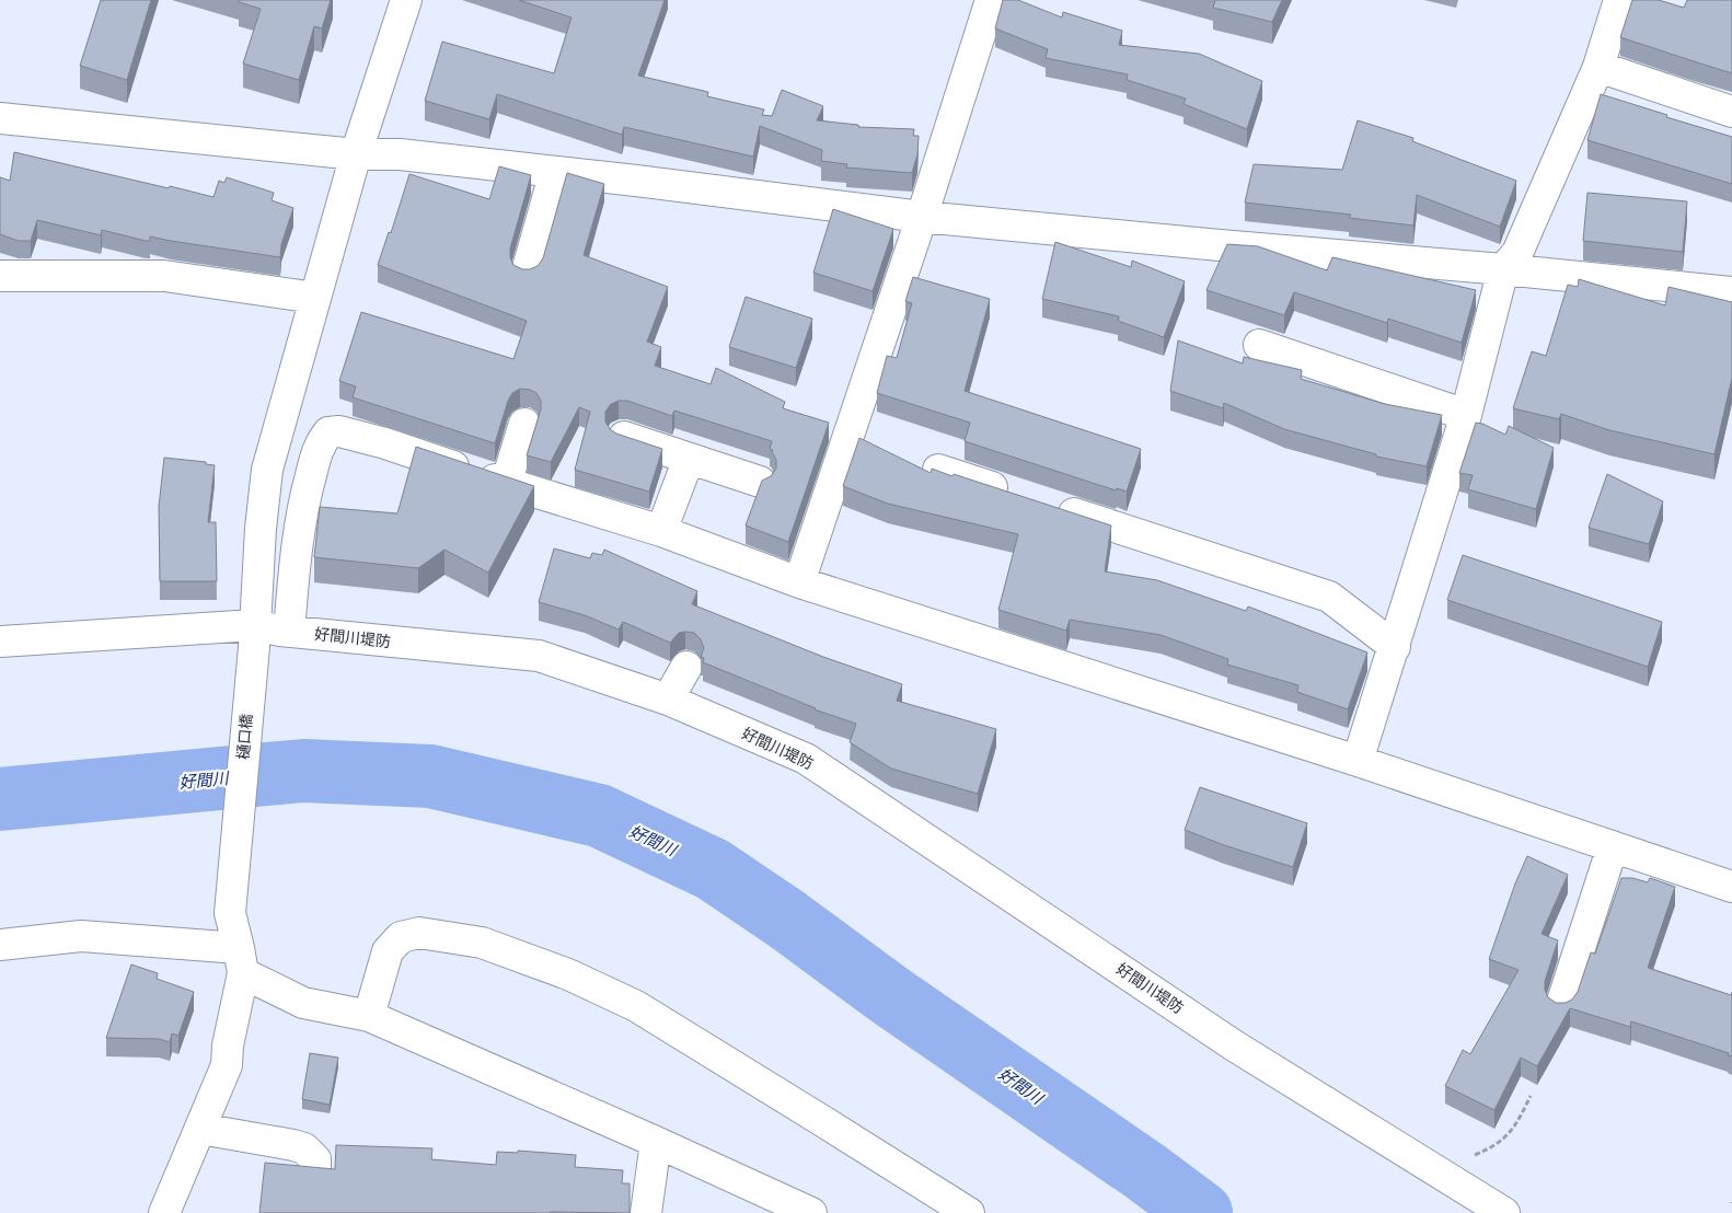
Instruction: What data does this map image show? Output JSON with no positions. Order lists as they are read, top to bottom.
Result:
{
  "streets": {
    "street": ["好間川堤防", "樋口橋"]
  },
  "crossings": [
    ["好間川堤防", "樋口橋"]
  ],
  "water": ["好間川"]
}
